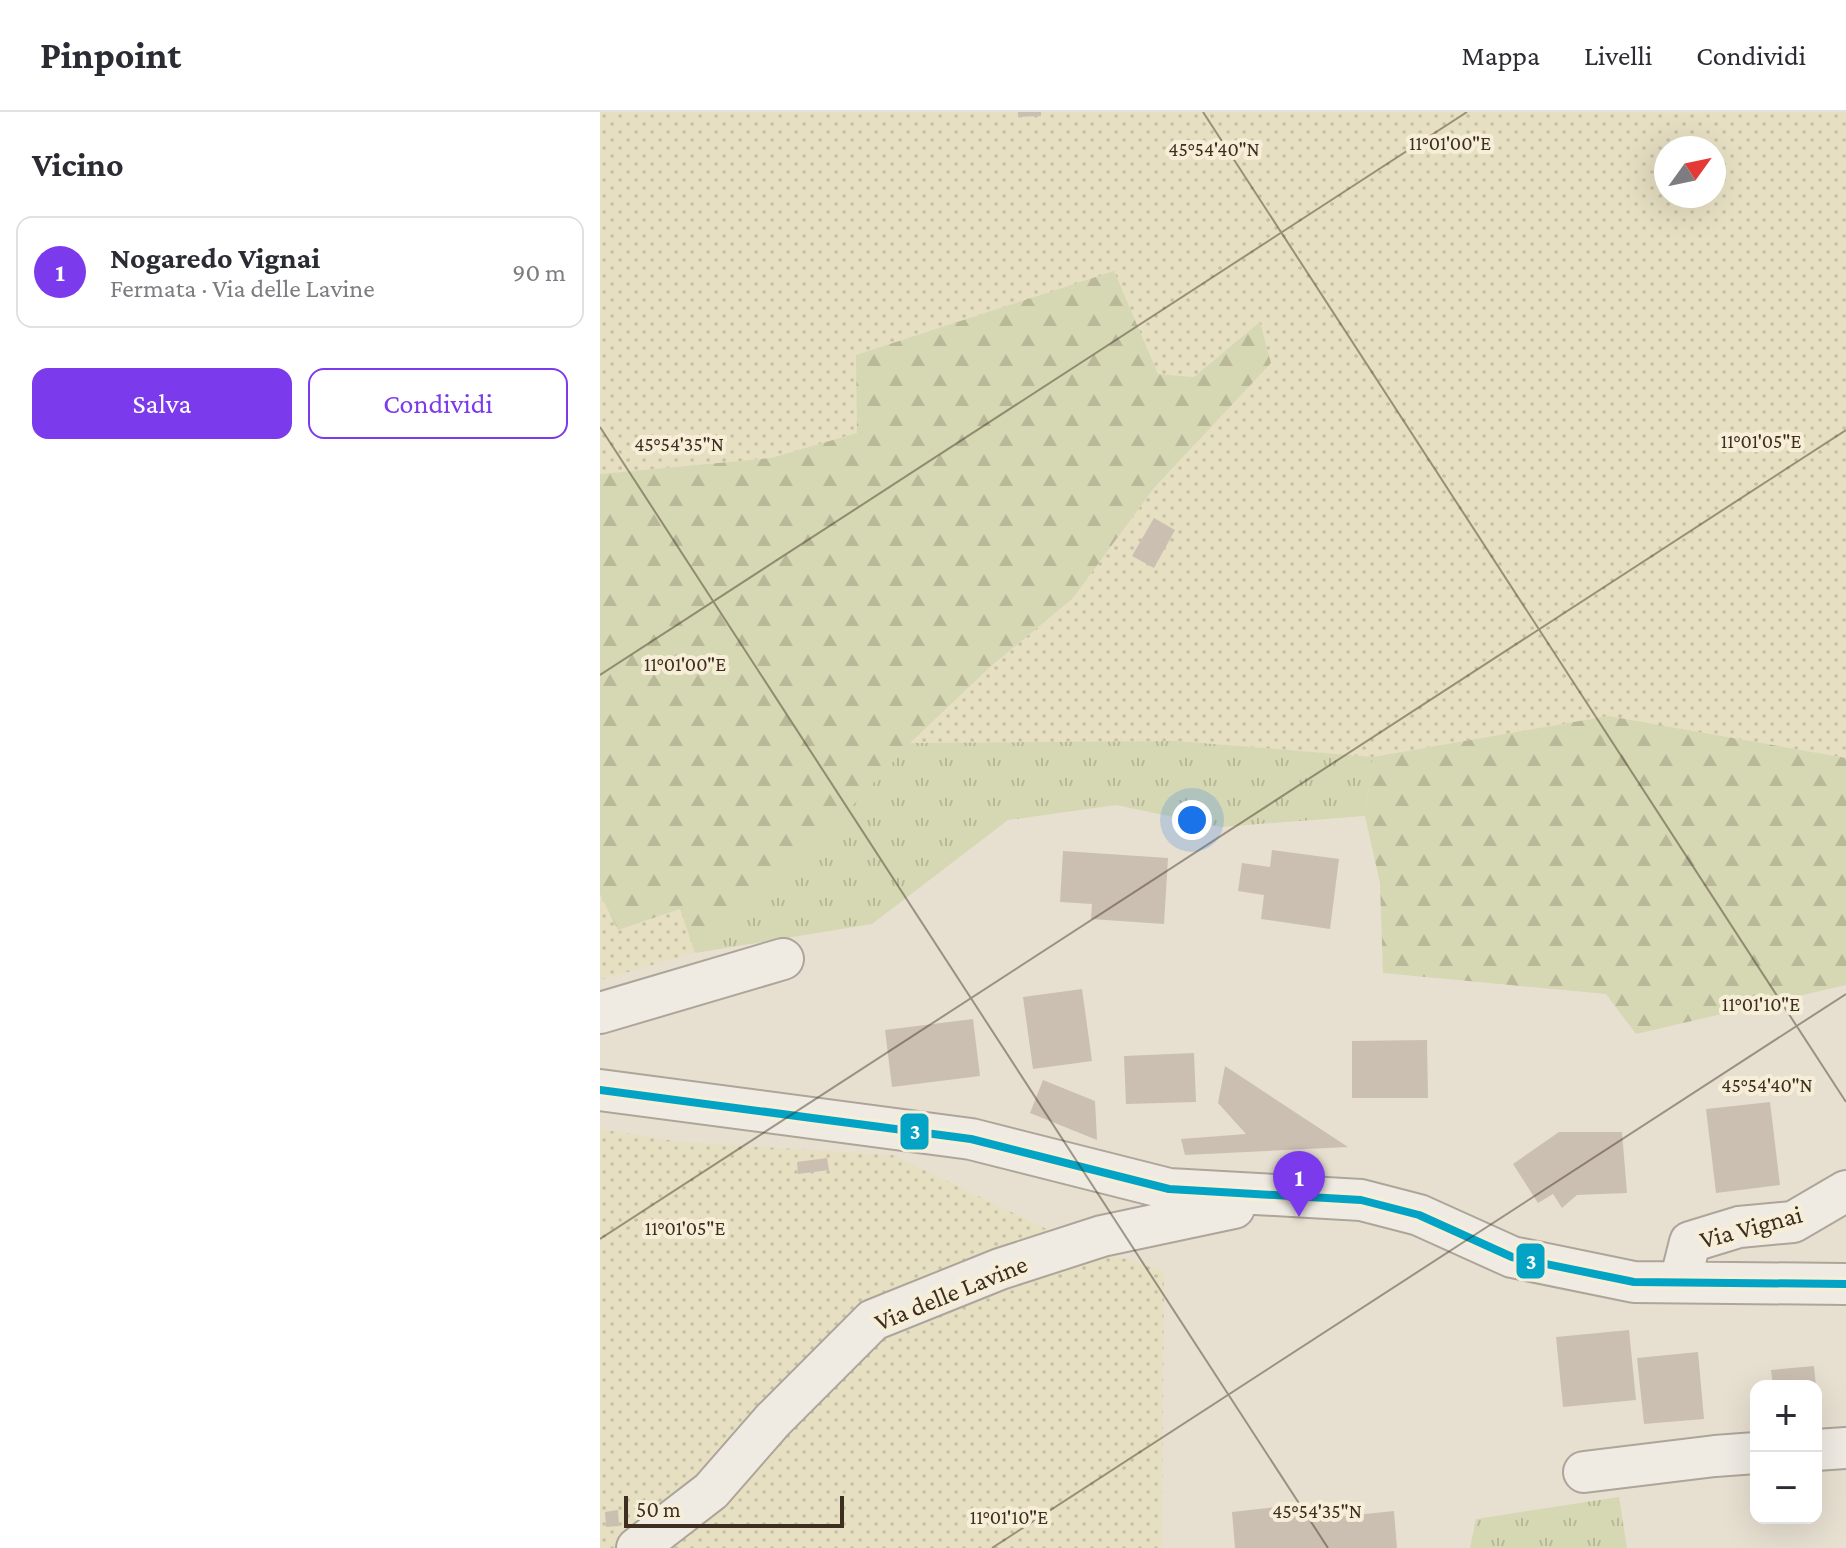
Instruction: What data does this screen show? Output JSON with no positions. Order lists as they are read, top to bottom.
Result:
{
  "streets": {
    "street": ["Via Vignai", "Via delle Lavine"]
  },
  "lines": ["transit line 3"],
  "scale_bar": "50 m",
  "north": "top right",
  "page": {
    "header": "Pinpoint",
    "nav": ["Mappa", "Livelli", "Condividi"],
    "heading": "Vicino",
    "list": [
      {
        "mark": "1",
        "name": "Nogaredo Vignai",
        "note": "Fermata · Via delle Lavine",
        "value": "90 m"
      }
    ],
    "buttons": ["Salva", "Condividi"],
    "pins": "1",
    "map_buttons": ["+", "−"],
    "scale": "50 m"
  },
  "coordinates": [
    "11°01'00\"E",
    "45°54'40\"N",
    "11°01'05\"E",
    "45°54'35\"N",
    "11°01'10\"E"
  ]
}
